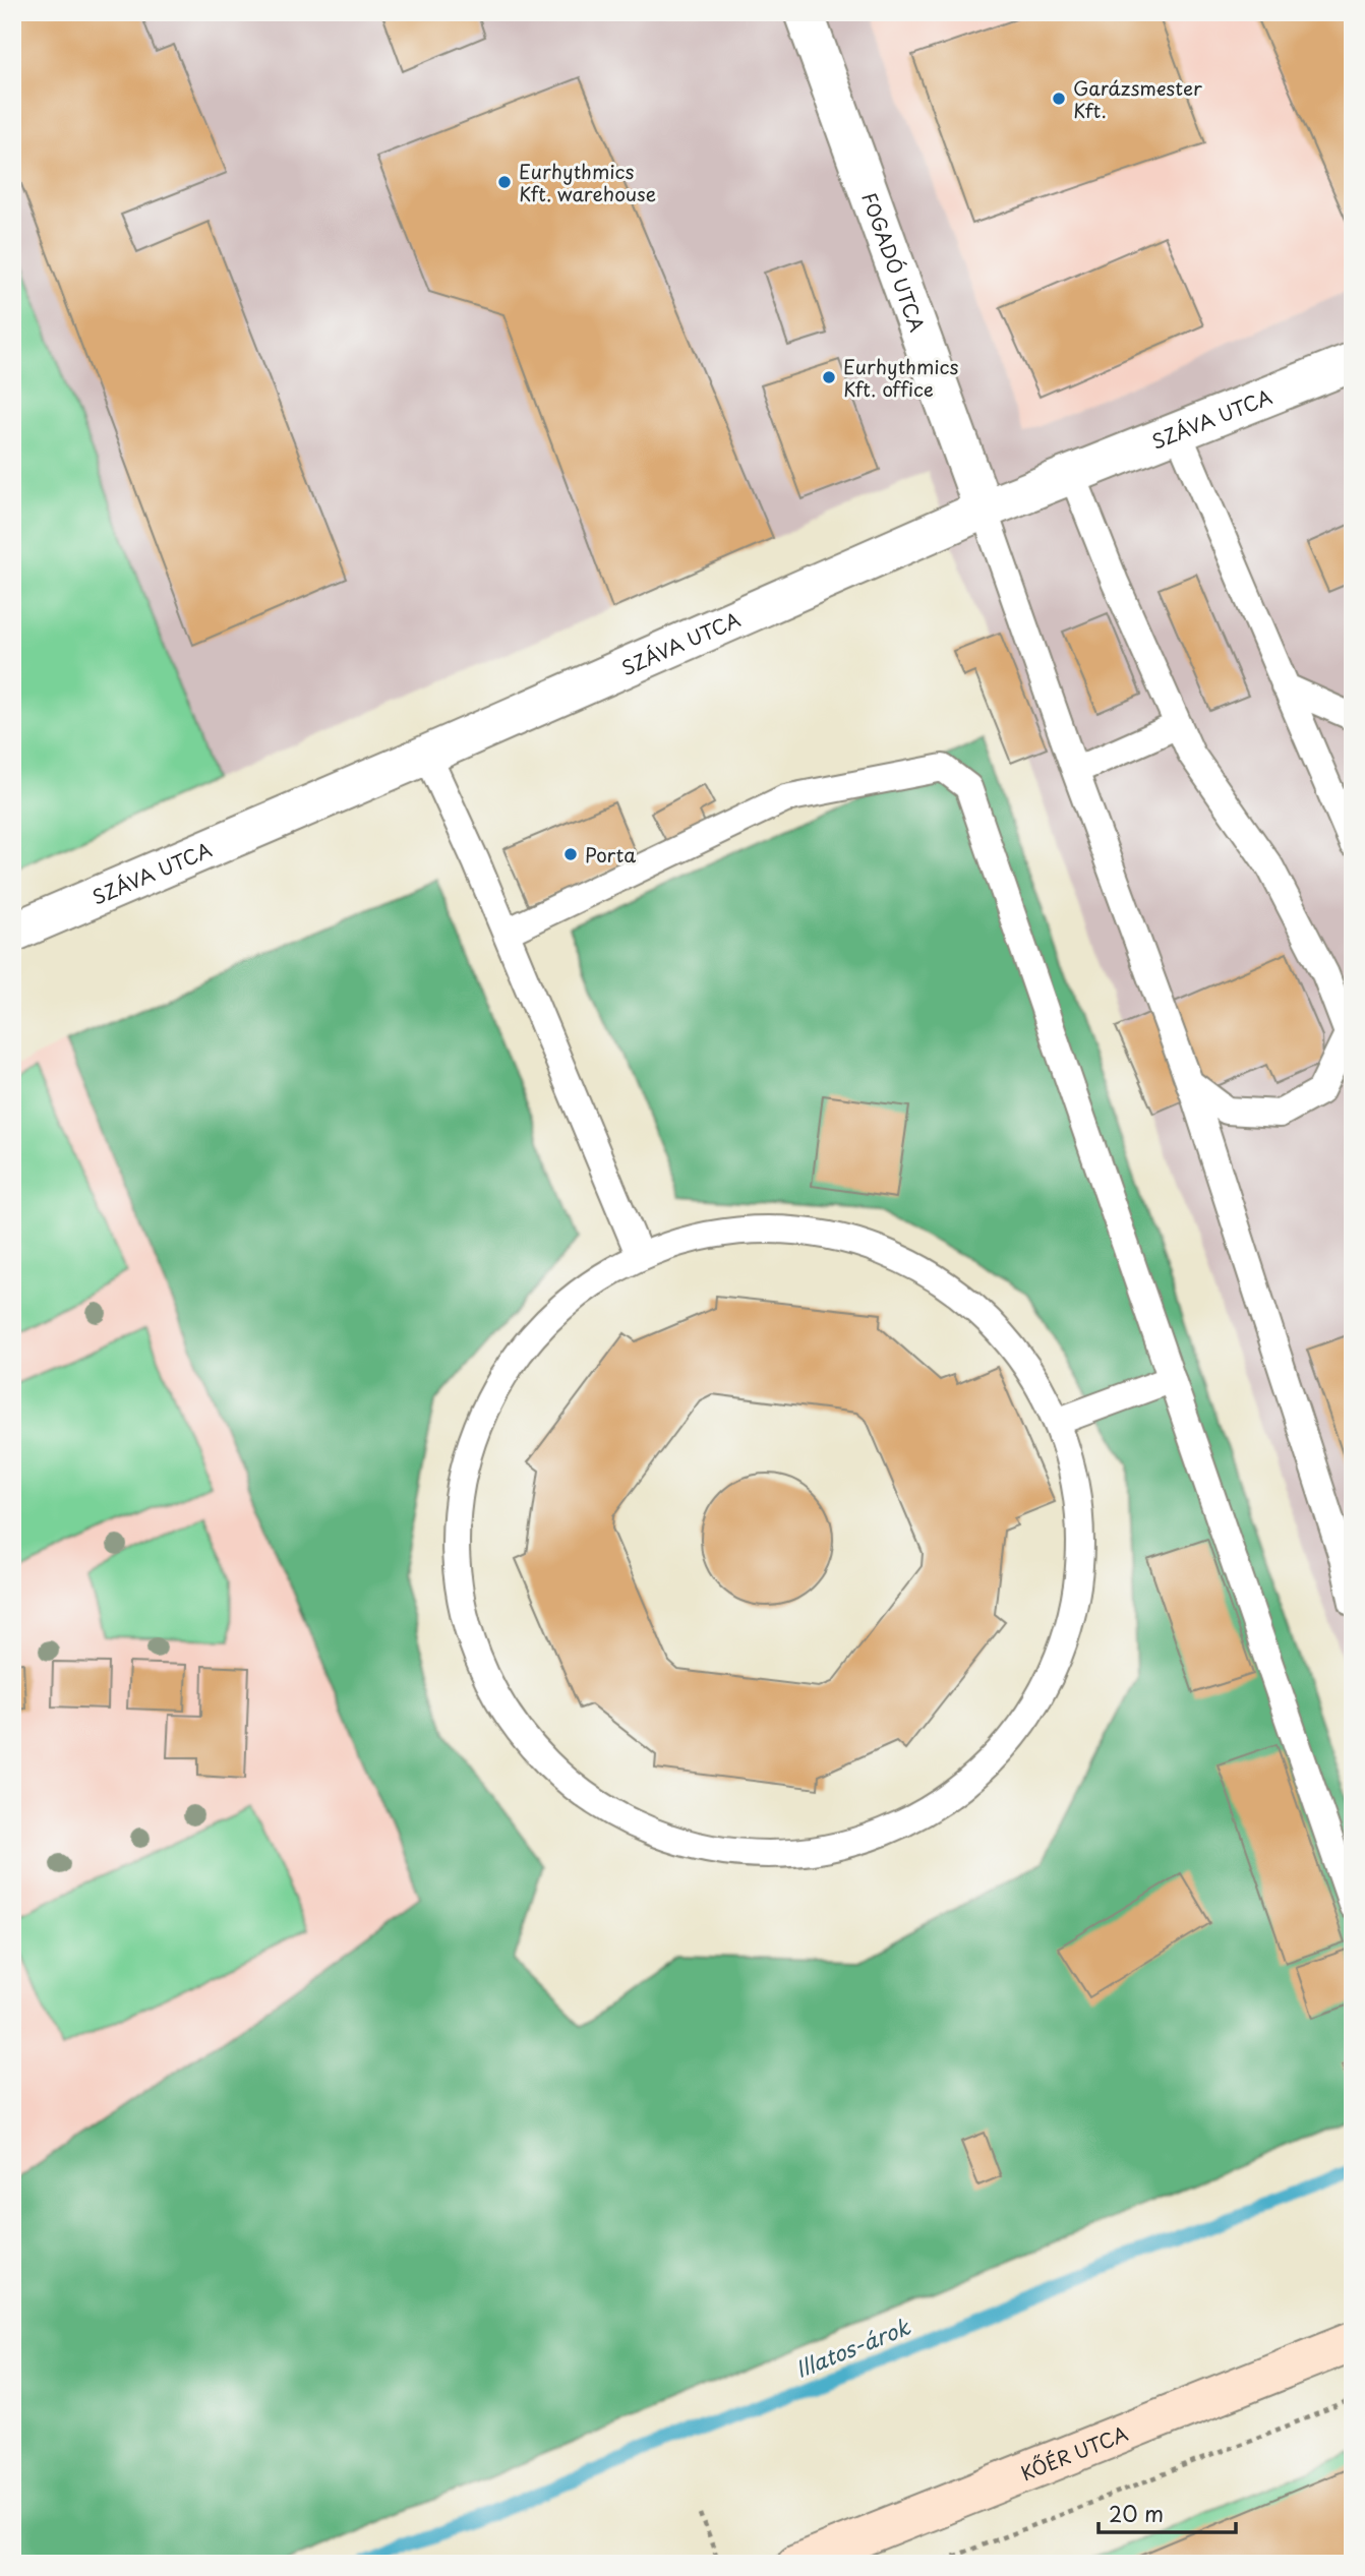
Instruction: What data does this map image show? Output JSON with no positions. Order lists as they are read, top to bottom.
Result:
{
  "streets": {
    "street": ["FOGADÓ UTCA", "SZÁVA UTCA", "KŐÉR UTCA"]
  },
  "crossings": [
    ["FOGADÓ UTCA", "SZÁVA UTCA"]
  ],
  "water": ["Illatos-árok"],
  "places": [
    "Garázsmester Kft.",
    "Eurhythmics Kft. warehouse",
    "Eurhythmics Kft. office",
    "Porta"
  ],
  "scale_bar": "20 m"
}
